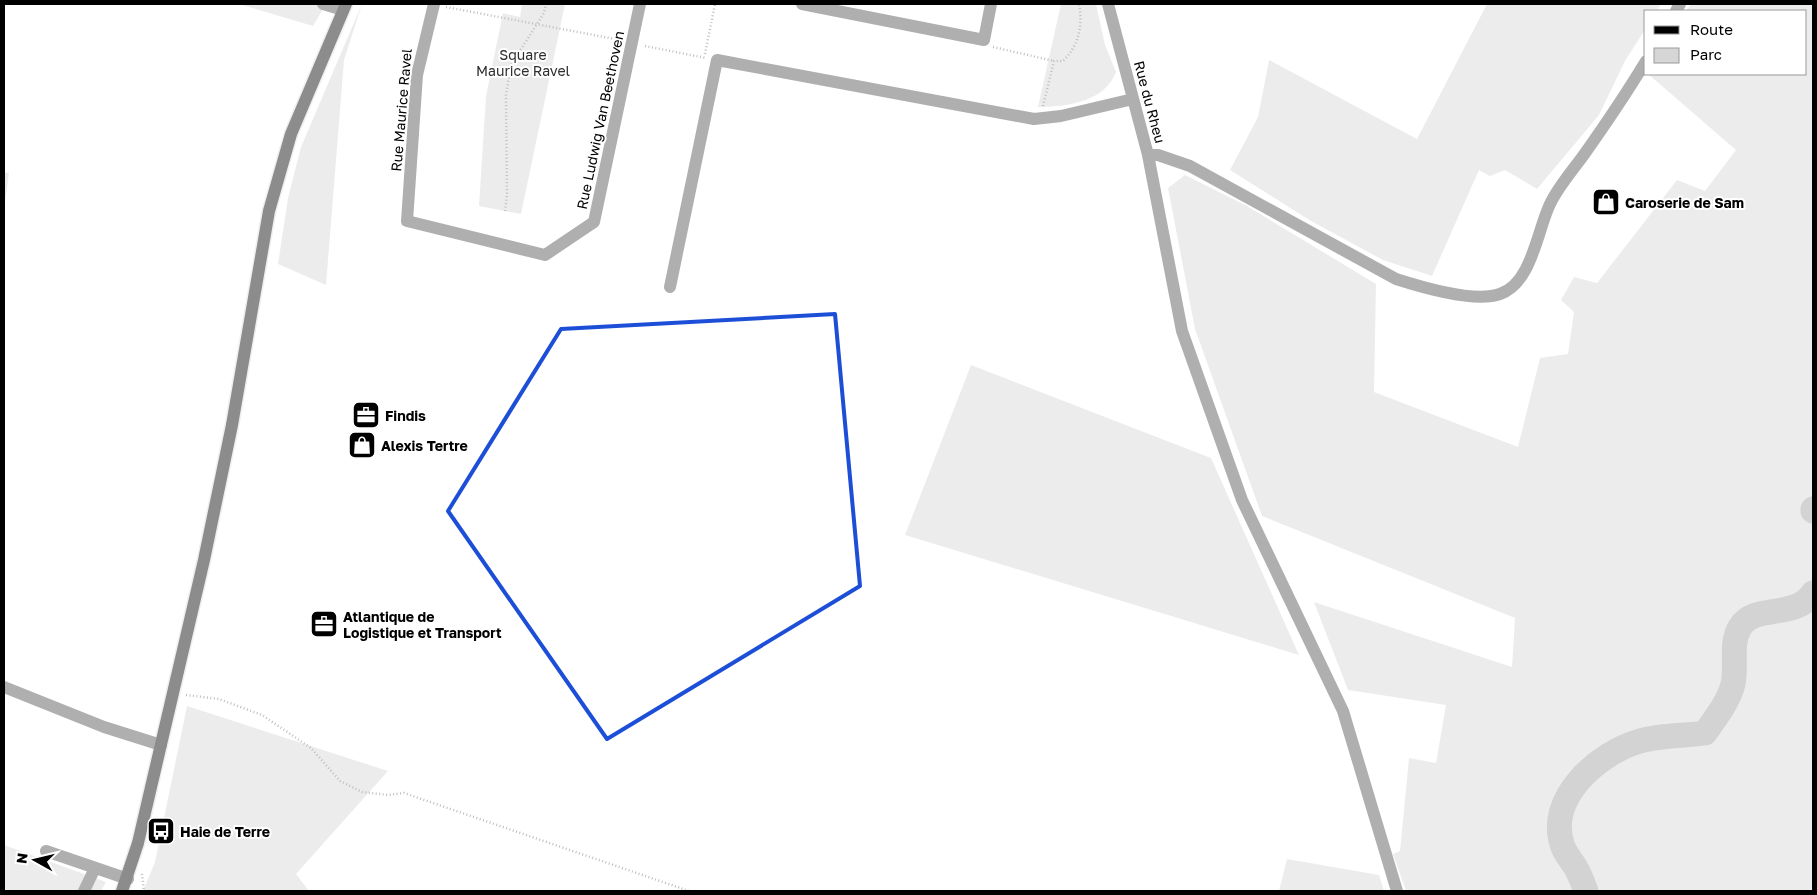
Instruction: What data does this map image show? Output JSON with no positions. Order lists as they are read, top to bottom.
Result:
{
  "streets": {
    "street": ["Rue du Rheu", "Rue Maurice Ravel", "Rue Ludwig Van Beethoven"]
  },
  "crossings": [
    ["Rue Maurice Ravel", "Rue Ludwig Van Beethoven"]
  ],
  "parks": ["Square Maurice Ravel"],
  "places": {
    "shop": ["Caroserie de Sam", "Alexis Tertre"],
    "office": ["Findis", "Atlantique de Logistique et Transport"],
    "bus stop": ["Haie de Terre"]
  },
  "legend": ["Route", "Parc"],
  "north": "left"
}
